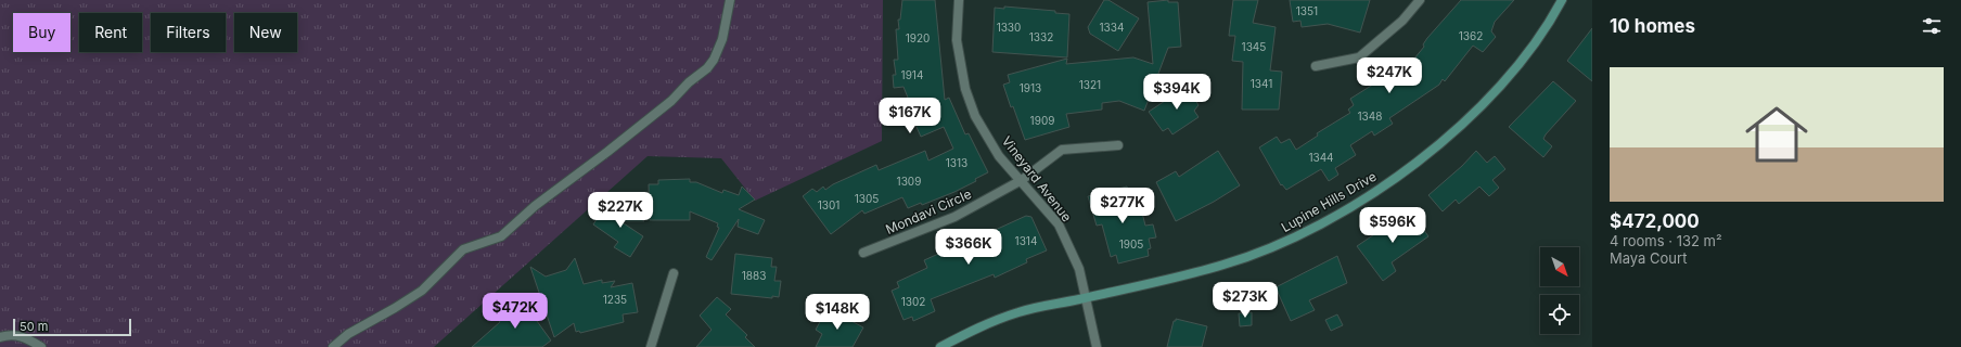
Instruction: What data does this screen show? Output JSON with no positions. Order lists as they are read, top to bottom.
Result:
{
  "streets": {
    "street": ["Vineyard Avenue", "Lupine Hills Drive", "Mondavi Circle"]
  },
  "crossings": [
    ["Vineyard Avenue", "Lupine Hills Drive"],
    ["Vineyard Avenue", "Mondavi Circle"]
  ],
  "house_numbers": [
    "1351",
    "1330",
    "1334",
    "1362",
    "1332",
    "1920",
    "1345",
    "1914",
    "1341",
    "1321",
    "1913",
    "1348",
    "1909",
    "1344",
    "1313",
    "1309",
    "1305",
    "1301",
    "1314",
    "1905",
    "1883",
    "1235",
    "1302"
  ],
  "scale_bar": "50 m",
  "north": "bottom right",
  "page": {
    "heading": "10 homes",
    "chip": [
      "Buy",
      "Rent",
      "Filters",
      "New"
    ],
    "list": [
      {
        "name": "$472,000",
        "note": "4 rooms · 132 m² · Maya Court"
      }
    ],
    "price": [
      "$247K",
      "$394K",
      "$167K",
      "$277K",
      "$227K",
      "$596K",
      "$366K",
      "$273K",
      "$472K",
      "$148K"
    ],
    "scale": "50 m"
  }
}
